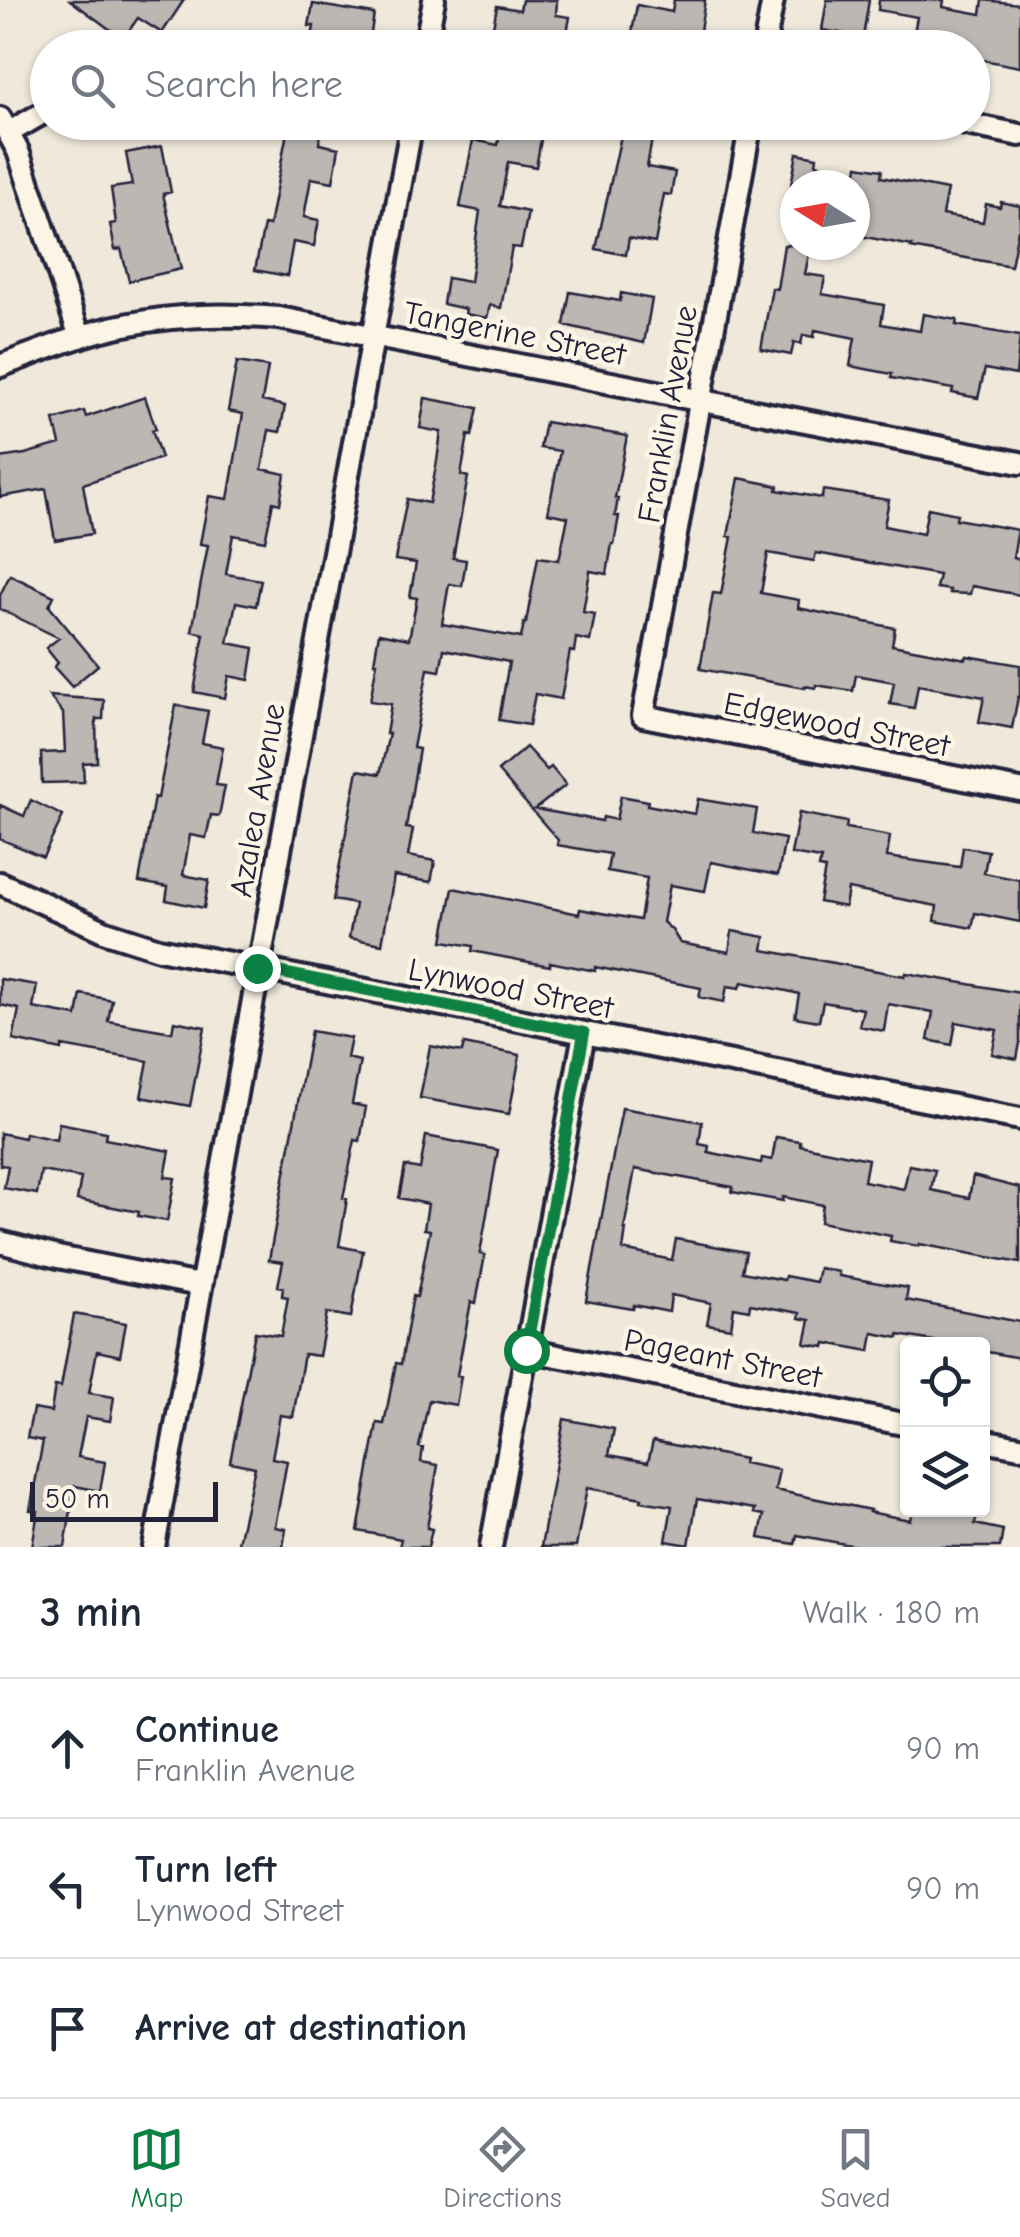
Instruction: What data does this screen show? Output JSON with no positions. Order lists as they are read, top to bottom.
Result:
{
  "streets": {
    "street": [
      "Tangerine Street",
      "Franklin Avenue",
      "Edgewood Street",
      "Azalea Avenue",
      "Lynwood Street",
      "Pageant Street"
    ]
  },
  "crossings": [
    ["Tangerine Street", "Franklin Avenue"],
    ["Tangerine Street", "Azalea Avenue"],
    ["Franklin Avenue", "Edgewood Street"],
    ["Azalea Avenue", "Lynwood Street"]
  ],
  "scale_bar": "50 m",
  "north": "left",
  "page": {
    "search": "Search here",
    "scale": "50 m",
    "heading": ["3 min", "Walk · 180 m"],
    "list": [
      ["Continue", "Franklin Avenue", "90 m"],
      ["Turn left", "Lynwood Street", "90 m"],
      "Arrive at destination"
    ],
    "nav": ["Map", "Directions", "Saved"]
  }
}
